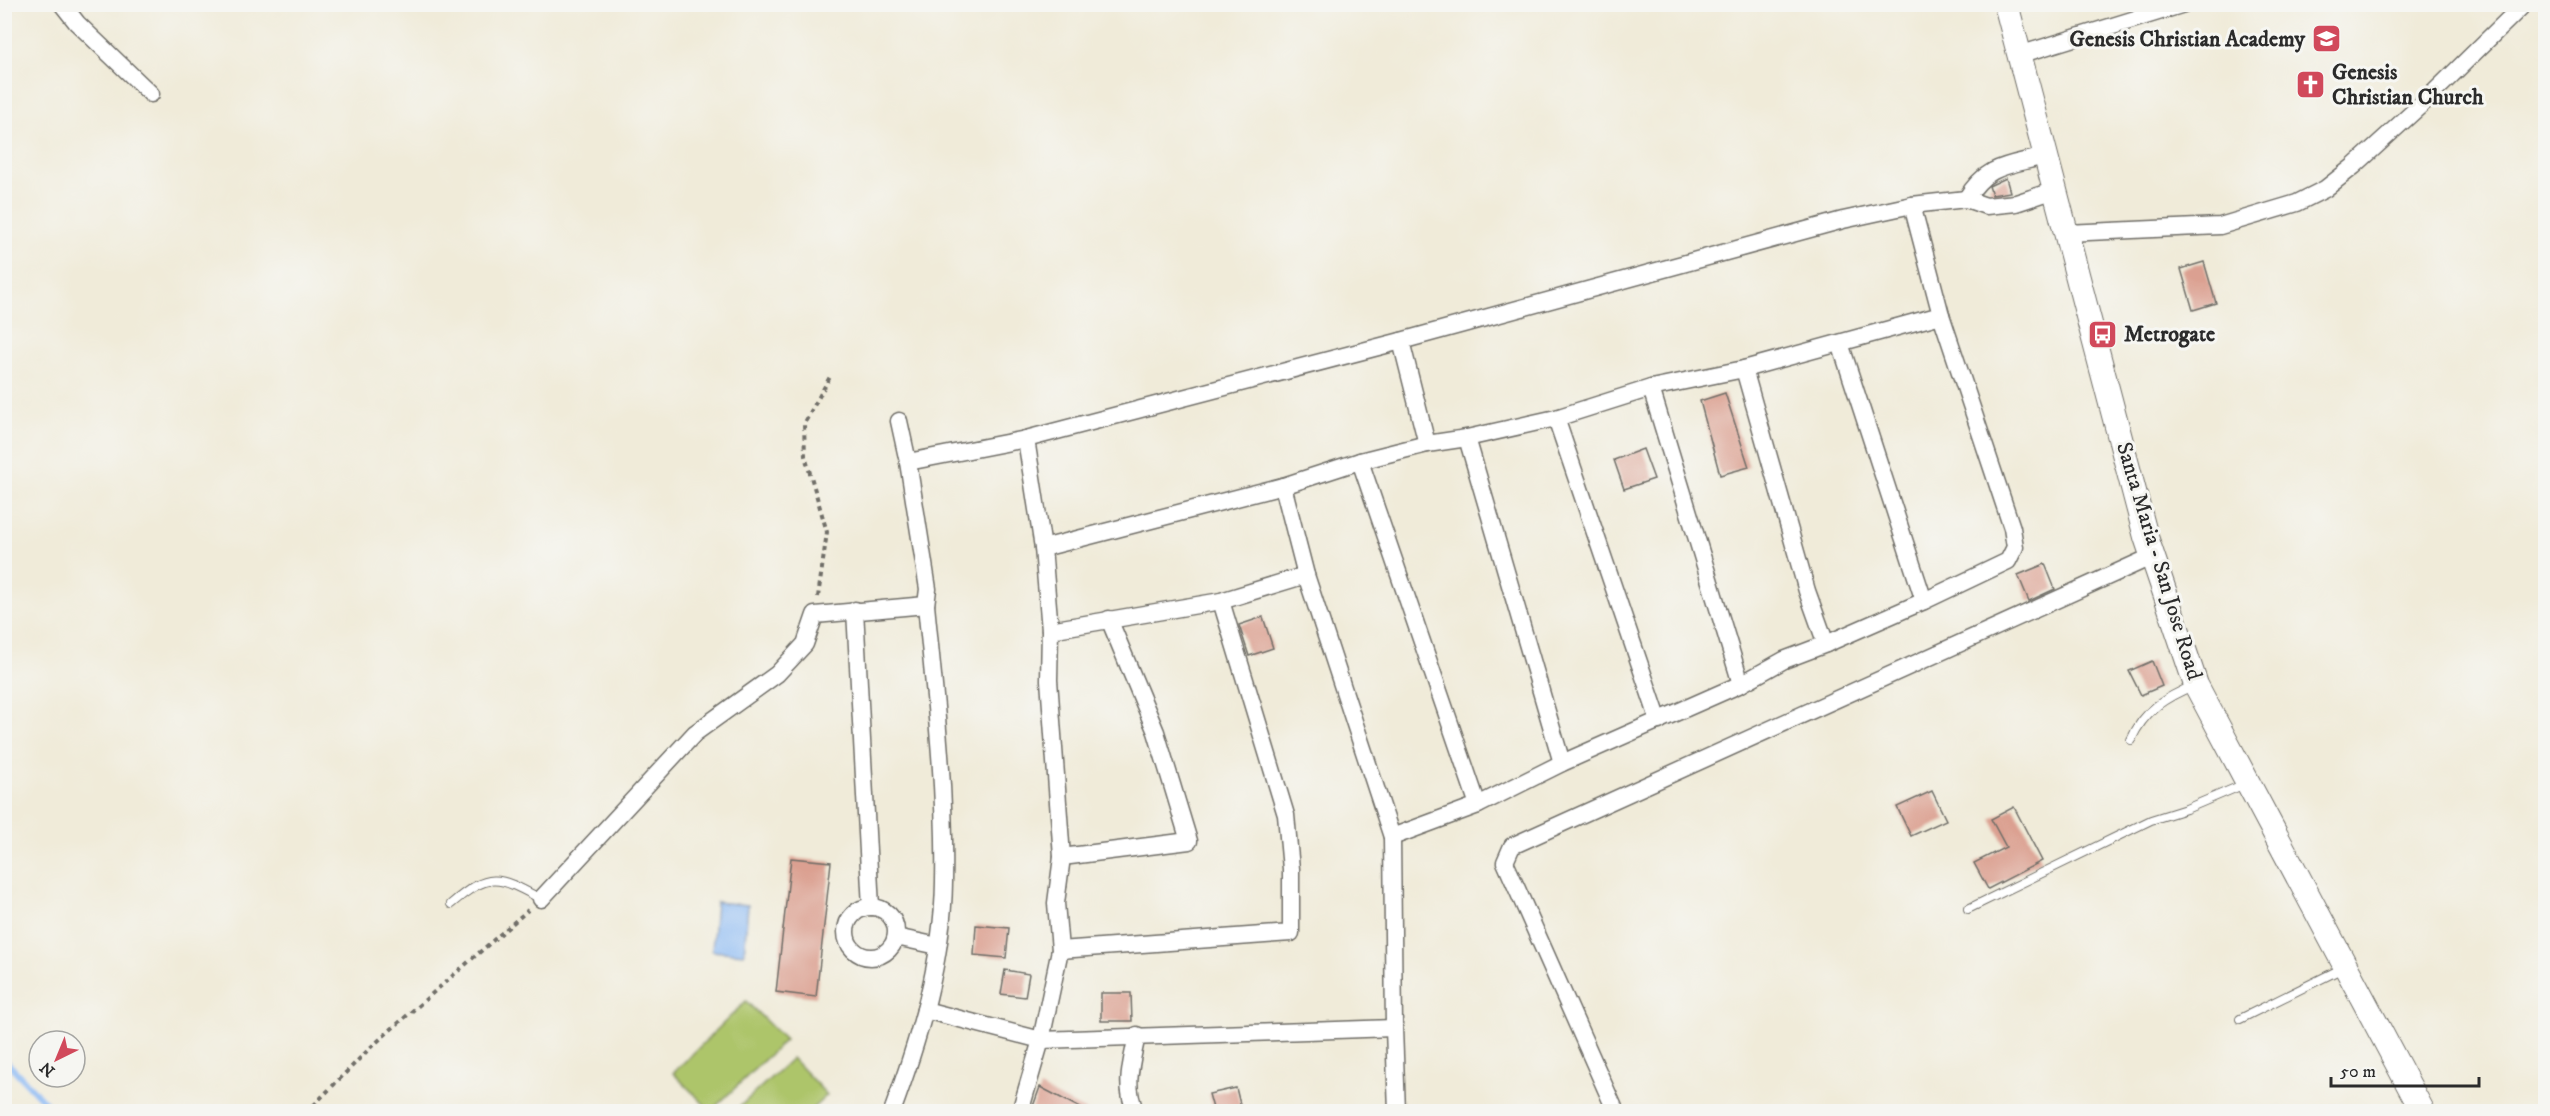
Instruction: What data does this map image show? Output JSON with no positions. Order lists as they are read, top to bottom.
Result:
{
  "streets": {
    "main road": ["Santa Maria - San Jose Road"]
  },
  "places": {
    "school or university": ["Genesis Christian Academy"],
    "church": ["Genesis Christian Church"],
    "bus stop": ["Metrogate"]
  },
  "scale_bar": "50 m",
  "north": "bottom left"
}
